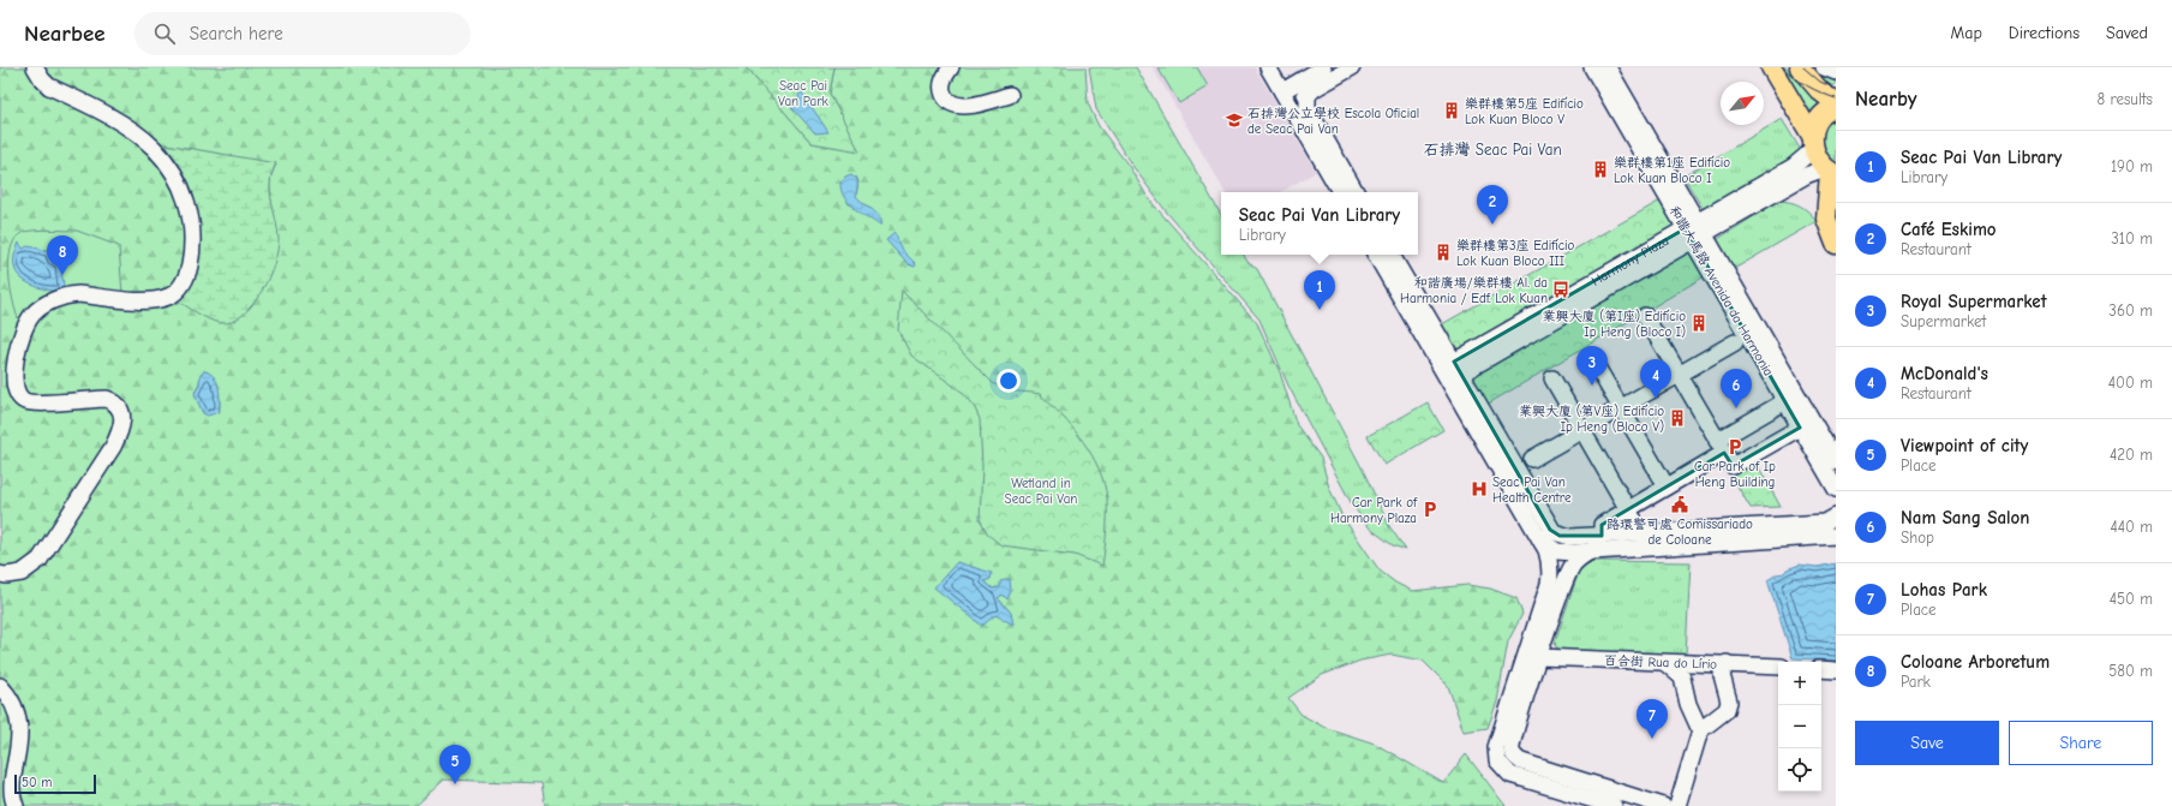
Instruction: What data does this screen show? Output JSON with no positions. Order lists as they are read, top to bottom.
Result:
{
  "streets": {
    "street": ["Harmony Plaza", "和諧大馬路 Avenida da Harmonia", "百合街 Rua do Lírio"]
  },
  "crossings": [
    ["Harmony Plaza", "和諧大馬路 Avenida da Harmonia"]
  ],
  "districts": ["石排灣 Seac Pai Van"],
  "parks": ["Seac Pai Van Park", "Wetland in Seac Pai Van"],
  "places": {
    "building": [
      "樂群樓第5座 Edifício Lok Kuan Bloco V",
      "樂群樓第1座 Edifício Lok Kuan Bloco I",
      "樂群樓第3座 Edifício Lok Kuan Bloco III",
      "業興大廈 (第I座) Edifício Ip Heng (Bloco I)",
      "業興大廈 (第V座) Edifício Ip Heng (Bloco V)"
    ],
    "school or university": ["石排灣公立學校 Escola Oficial de Seac Pai Van"],
    "bus stop": ["和諧廣場/樂群樓 Al. da Harmonia / Edf. Lok Kuan"],
    "parking": ["Car Park of Ip Heng Building", "Car Park of Harmony Plaza"],
    "hospital": ["Seac Pai Van Health Centre"],
    "public building": ["路環警司處 Comissariado de Coloane"]
  },
  "scale_bar": "50 m",
  "north": "top right",
  "page": {
    "header": "Nearbee",
    "search": "Search here",
    "nav": ["Map", "Directions", "Saved"],
    "heading": ["Nearby", "8 results"],
    "list": [
      {
        "mark": "1",
        "name": "Seac Pai Van Library",
        "note": "Library",
        "value": "190 m"
      },
      {
        "mark": "2",
        "name": "Café Eskimo",
        "note": "Restaurant",
        "value": "310 m"
      },
      {
        "mark": "3",
        "name": "Royal Supermarket",
        "note": "Supermarket",
        "value": "360 m"
      },
      {
        "mark": "4",
        "name": "McDonald's",
        "note": "Restaurant",
        "value": "400 m"
      },
      {
        "mark": "5",
        "name": "Viewpoint of city",
        "note": "Place",
        "value": "420 m"
      },
      {
        "mark": "6",
        "name": "Nam Sang Salon",
        "note": "Shop",
        "value": "440 m"
      },
      {
        "mark": "7",
        "name": "Lohas Park",
        "note": "Place",
        "value": "450 m"
      },
      {
        "mark": "8",
        "name": "Coloane Arboretum",
        "note": "Park",
        "value": "580 m"
      }
    ],
    "pins": [
      "2",
      "8",
      "1",
      "3",
      "4",
      "6",
      "7",
      "5"
    ],
    "popup": ["Seac Pai Van Library", "Library"],
    "map_buttons": ["+", "−"],
    "buttons": ["Save", "Share"],
    "scale": "50 m"
  }
}
